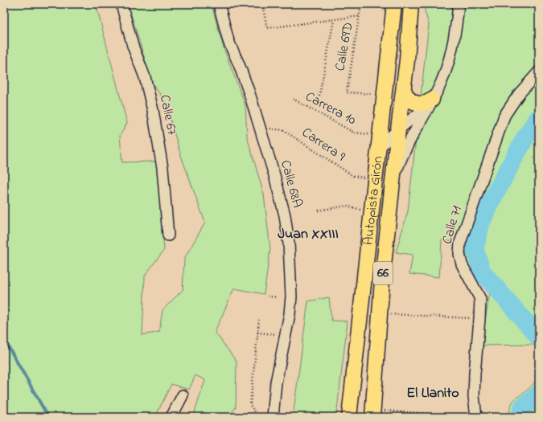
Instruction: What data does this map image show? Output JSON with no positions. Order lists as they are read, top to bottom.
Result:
{
  "streets": {
    "highway": ["Autopista Girón", "66"],
    "street": ["Calle 67", "Calle 68A", "Calle 71"],
    "path": ["Calle 69D", "Carrera 10", "Carrera 9"]
  },
  "crossings": [
    ["Calle 69D", "Autopista Girón"],
    ["Carrera 10", "Autopista Girón"],
    ["Carrera 9", "Calle 68A"],
    ["Carrera 9", "Autopista Girón"]
  ],
  "districts": ["Juan XXIII", "El Llanito"]
}
